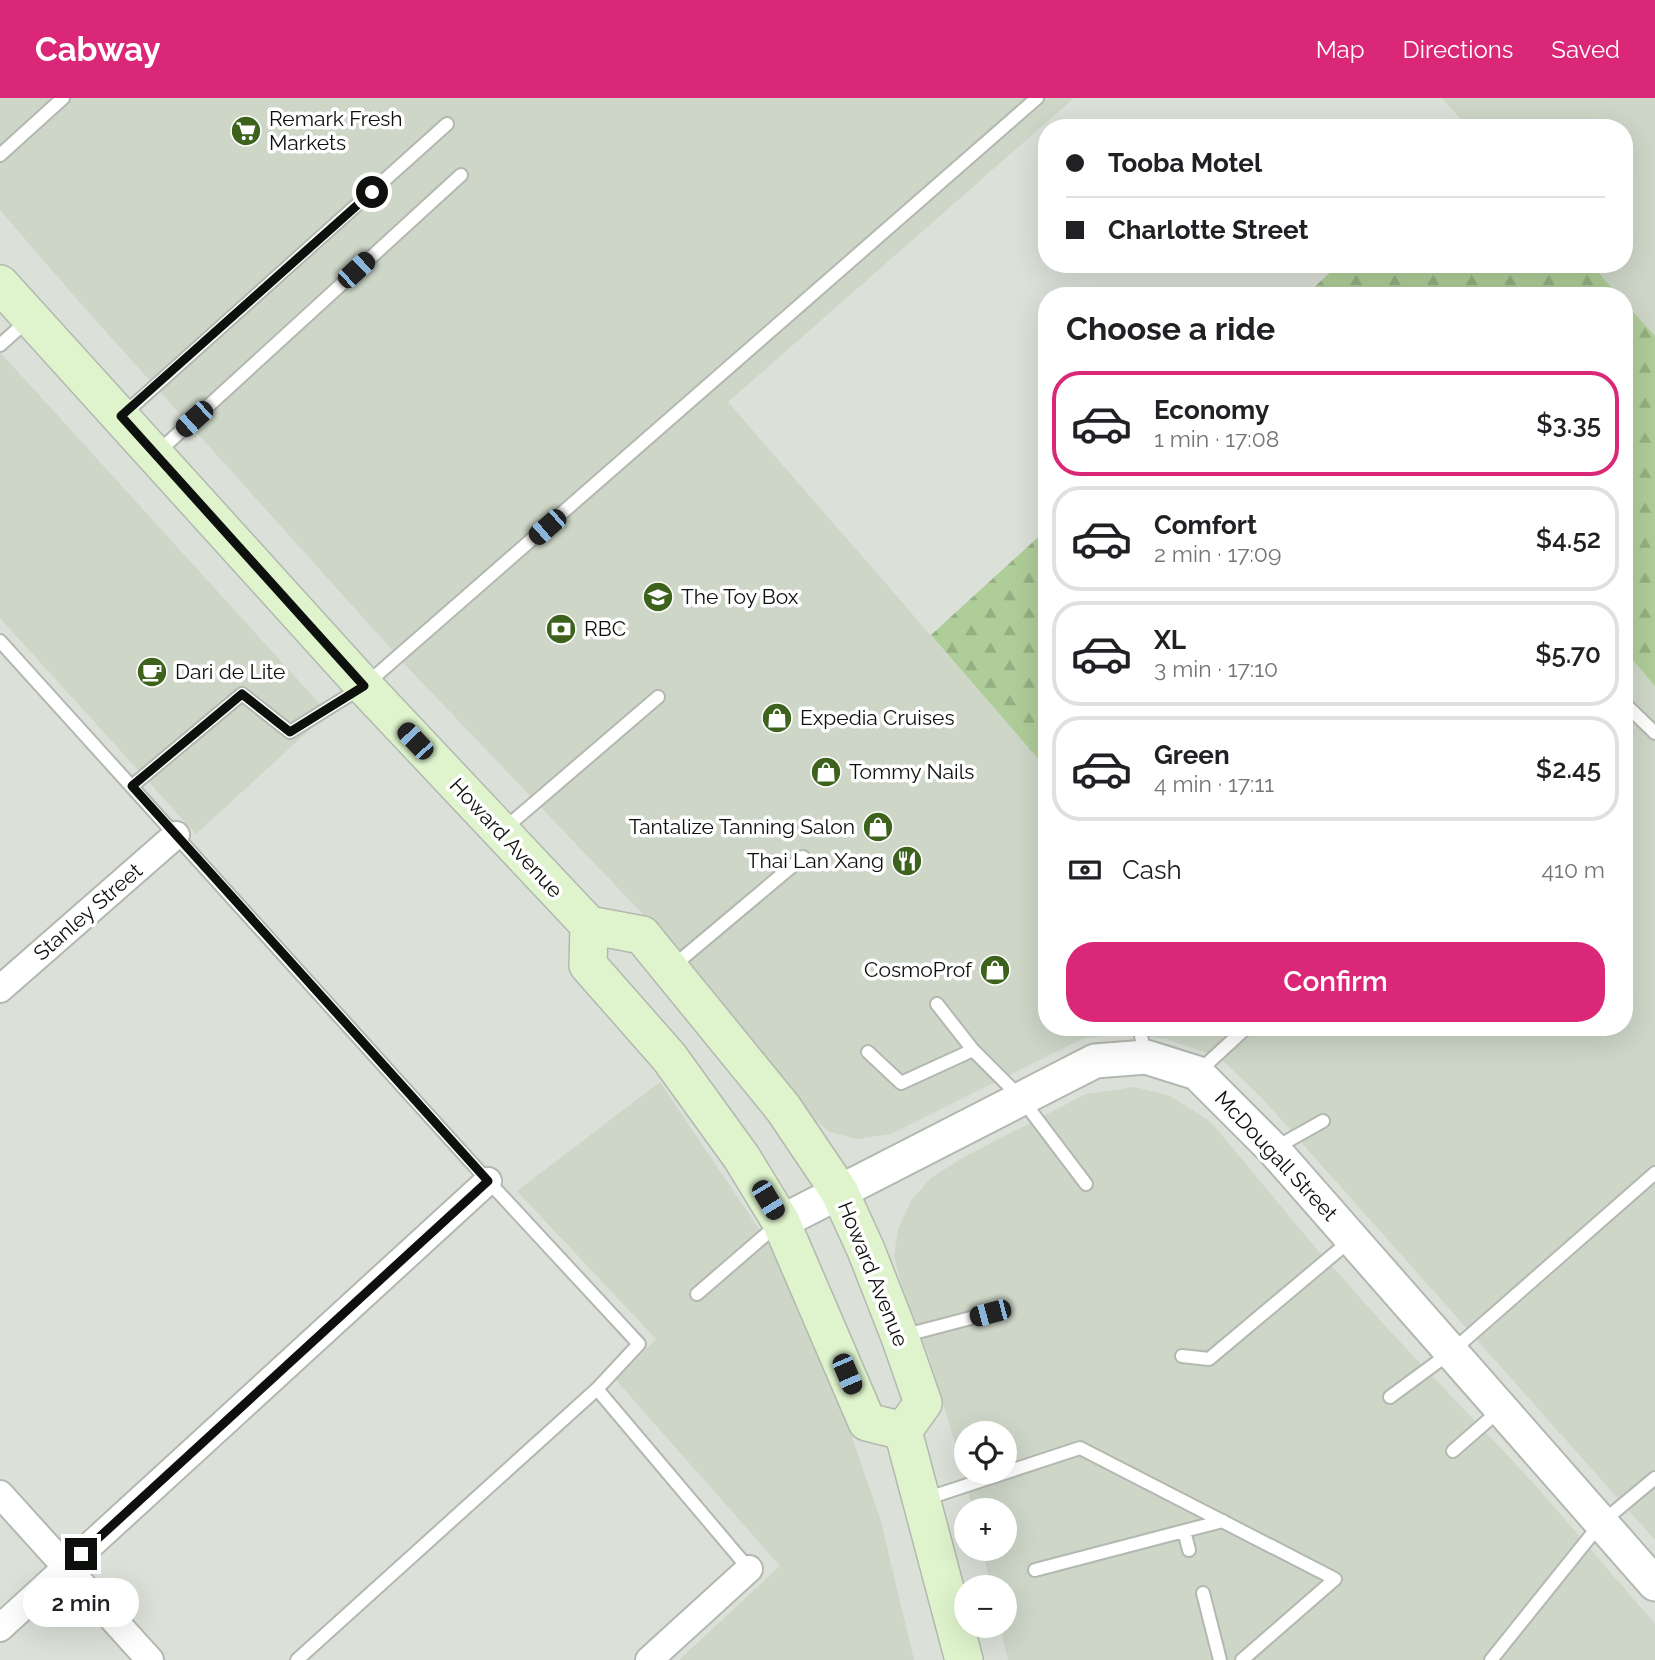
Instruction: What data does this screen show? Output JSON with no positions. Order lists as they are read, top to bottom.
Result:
{
  "streets": {
    "main road": ["Howard Avenue"],
    "street": ["Stanley Street", "McDougall Street"]
  },
  "crossings": [
    ["Howard Avenue", "McDougall Street"]
  ],
  "places": {
    "supermarket": ["Remark Fresh Markets"],
    "school or university": ["The Toy Box"],
    "bank": ["RBC"],
    "cafe": ["Dari de Lite"],
    "shop": [
      "Expedia Cruises",
      "Tommy Nails",
      "Tantalize Tanning Salon",
      "CosmoProf"
    ],
    "restaurant": ["Thai Lan Xang"]
  },
  "page": {
    "header": "Cabway",
    "nav": ["Map", "Directions", "Saved"],
    "banner": ["Tooba Motel", "Charlotte Street"],
    "heading": "Choose a ride",
    "list": [
      {
        "name": "Economy",
        "note": "1 min · 17:08",
        "value": "$3.35"
      },
      {
        "name": "Comfort",
        "note": "2 min · 17:09",
        "value": "$4.52"
      },
      {
        "name": "XL",
        "note": "3 min · 17:10",
        "value": "$5.70"
      },
      {
        "name": "Green",
        "note": "4 min · 17:11",
        "value": "$2.45"
      }
    ],
    "pay": ["Cash", "410 m"],
    "buttons": "Confirm",
    "map_buttons": ["+", "−"],
    "bubble": "2 min"
  }
}
